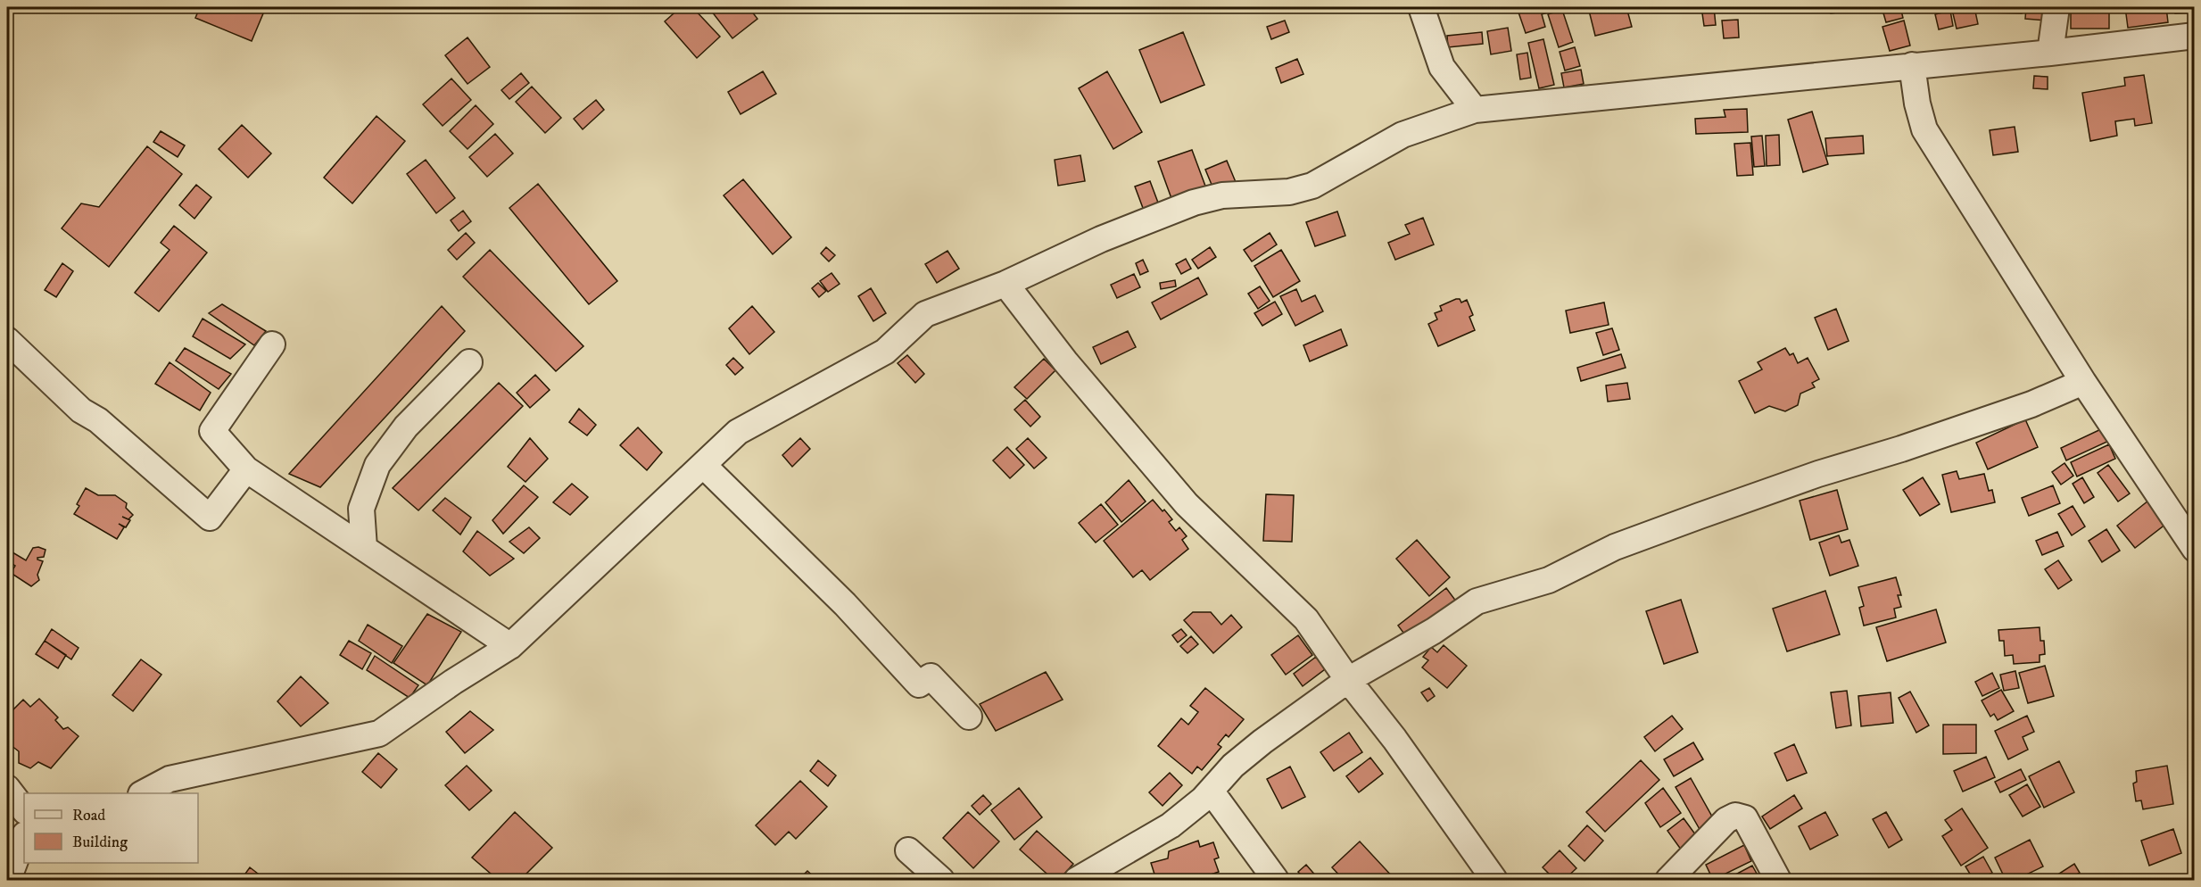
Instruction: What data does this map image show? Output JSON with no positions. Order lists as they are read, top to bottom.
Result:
{
  "legend": ["Road", "Building"]
}
